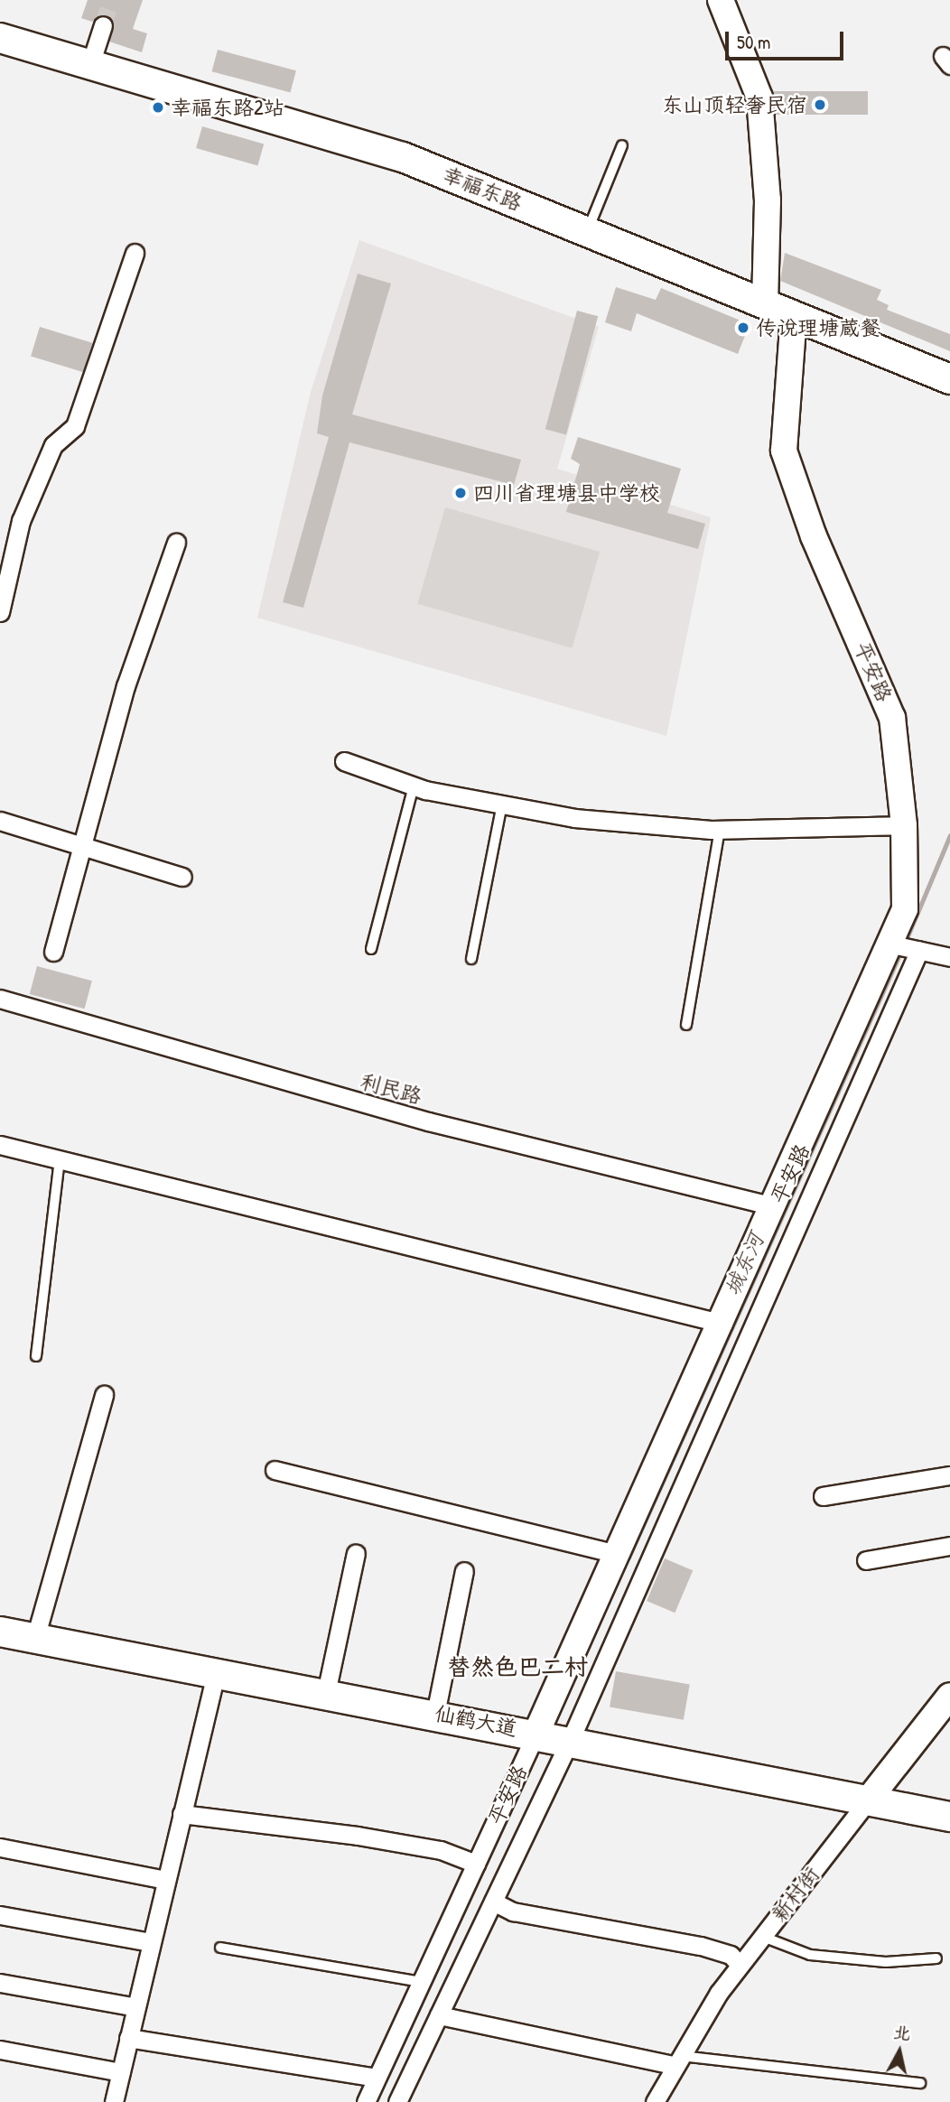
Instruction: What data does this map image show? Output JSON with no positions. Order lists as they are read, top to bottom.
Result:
{
  "streets": {
    "main road": ["幸福东路", "仙鹤大道"],
    "street": ["平安路", "利民路", "新村街"]
  },
  "crossings": [
    ["幸福东路", "平安路"],
    ["平安路", "利民路"],
    ["平安路", "仙鹤大道"],
    ["仙鹤大道", "新村街"]
  ],
  "districts": ["替然色巴二村"],
  "water": ["城东河"],
  "places": [
    "东山顶轻奢民宿",
    "幸福东路2站",
    "传说理塘蔵餐",
    "四川省理塘县中学校"
  ],
  "scale_bar": "50 m",
  "north": "top"
}
